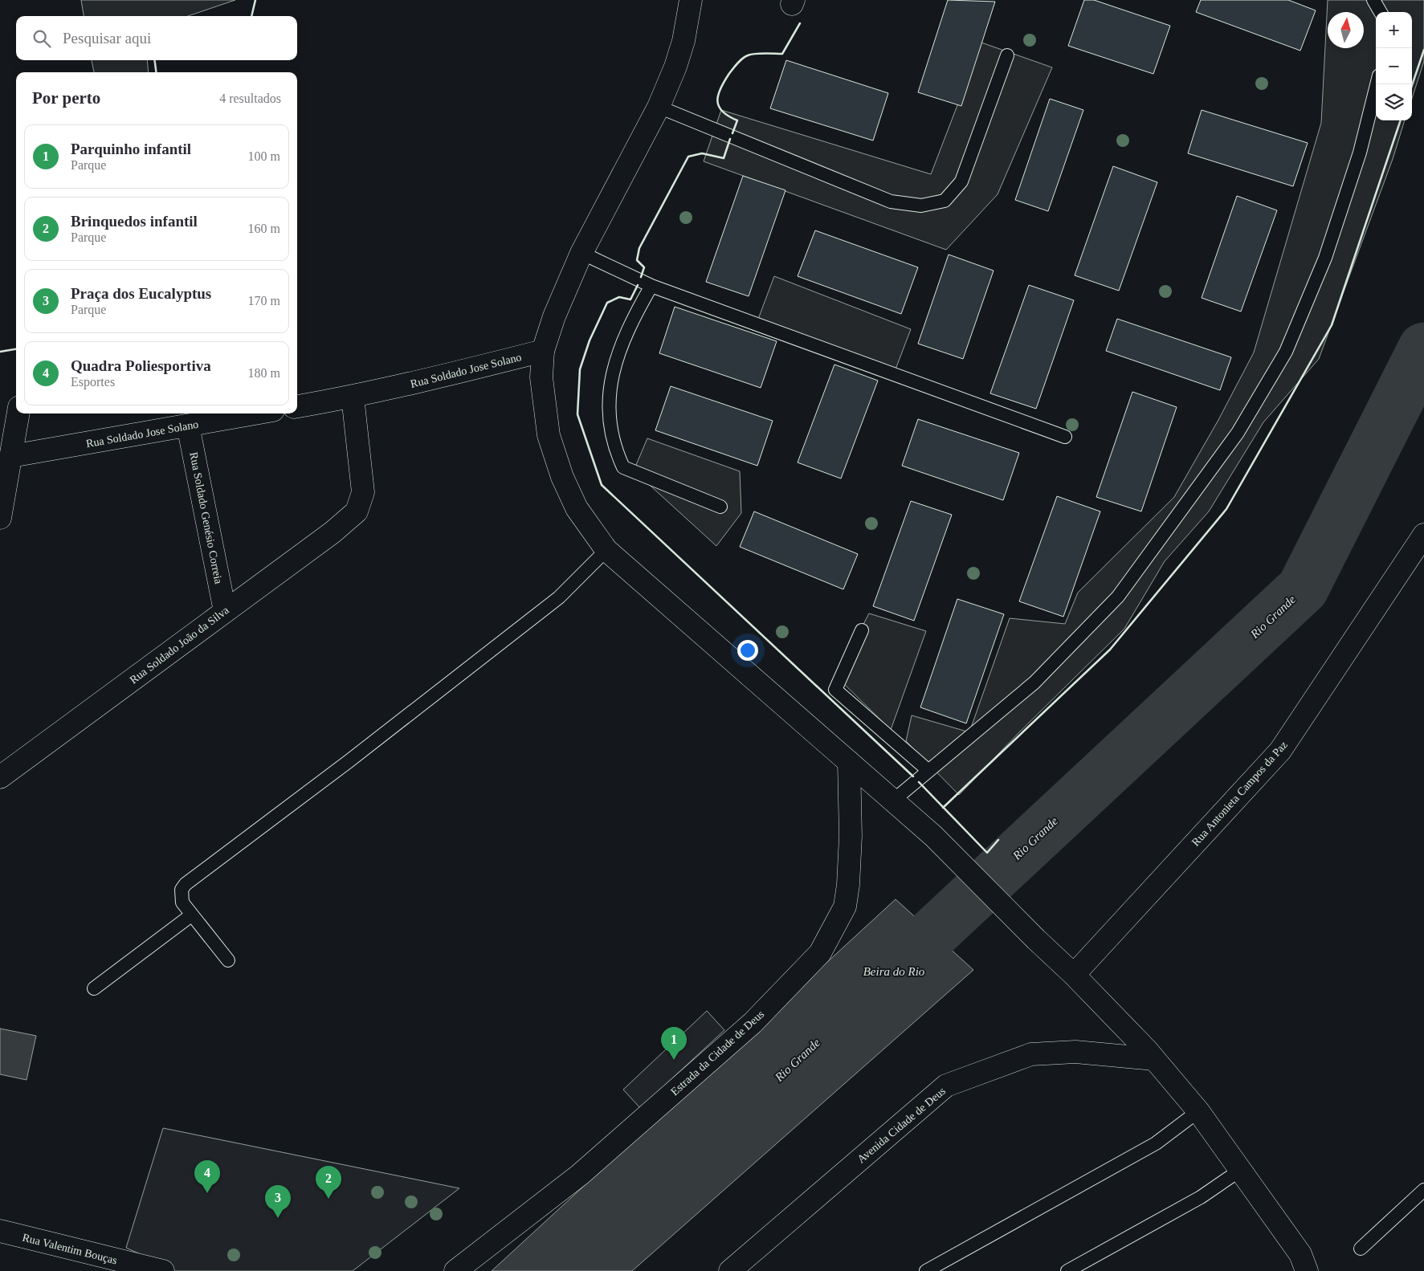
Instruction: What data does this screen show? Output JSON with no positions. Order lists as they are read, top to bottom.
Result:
{
  "streets": {
    "street": [
      "Rua Soldado Jose Solano",
      "Rua Soldado Genésio Correia",
      "Rua Soldado João da Silva",
      "Rua Antonieta Campos da Paz",
      "Estrada da Cidade de Deus",
      "Avenida Cidade de Deus",
      "Rua Valentim Bouças"
    ]
  },
  "crossings": [
    ["Rua Soldado Jose Solano", "Rua Soldado Genésio Correia"],
    ["Rua Soldado Jose Solano", "Rua Soldado João da Silva"],
    ["Rua Soldado Genésio Correia", "Rua Soldado João da Silva"]
  ],
  "water": ["Rio Grande", "Beira do Rio"],
  "north": "top",
  "page": {
    "map_buttons": ["+", "−"],
    "search": "Pesquisar aqui",
    "heading": ["Por perto", "4 resultados"],
    "list": [
      {
        "mark": "1",
        "name": "Parquinho infantil",
        "note": "Parque",
        "value": "100 m"
      },
      {
        "mark": "2",
        "name": "Brinquedos infantil",
        "note": "Parque",
        "value": "160 m"
      },
      {
        "mark": "3",
        "name": "Praça dos Eucalyptus",
        "note": "Parque",
        "value": "170 m"
      },
      {
        "mark": "4",
        "name": "Quadra Poliesportiva",
        "note": "Esportes",
        "value": "180 m"
      }
    ],
    "pins": [
      "1",
      "4",
      "2",
      "3"
    ]
  }
}
